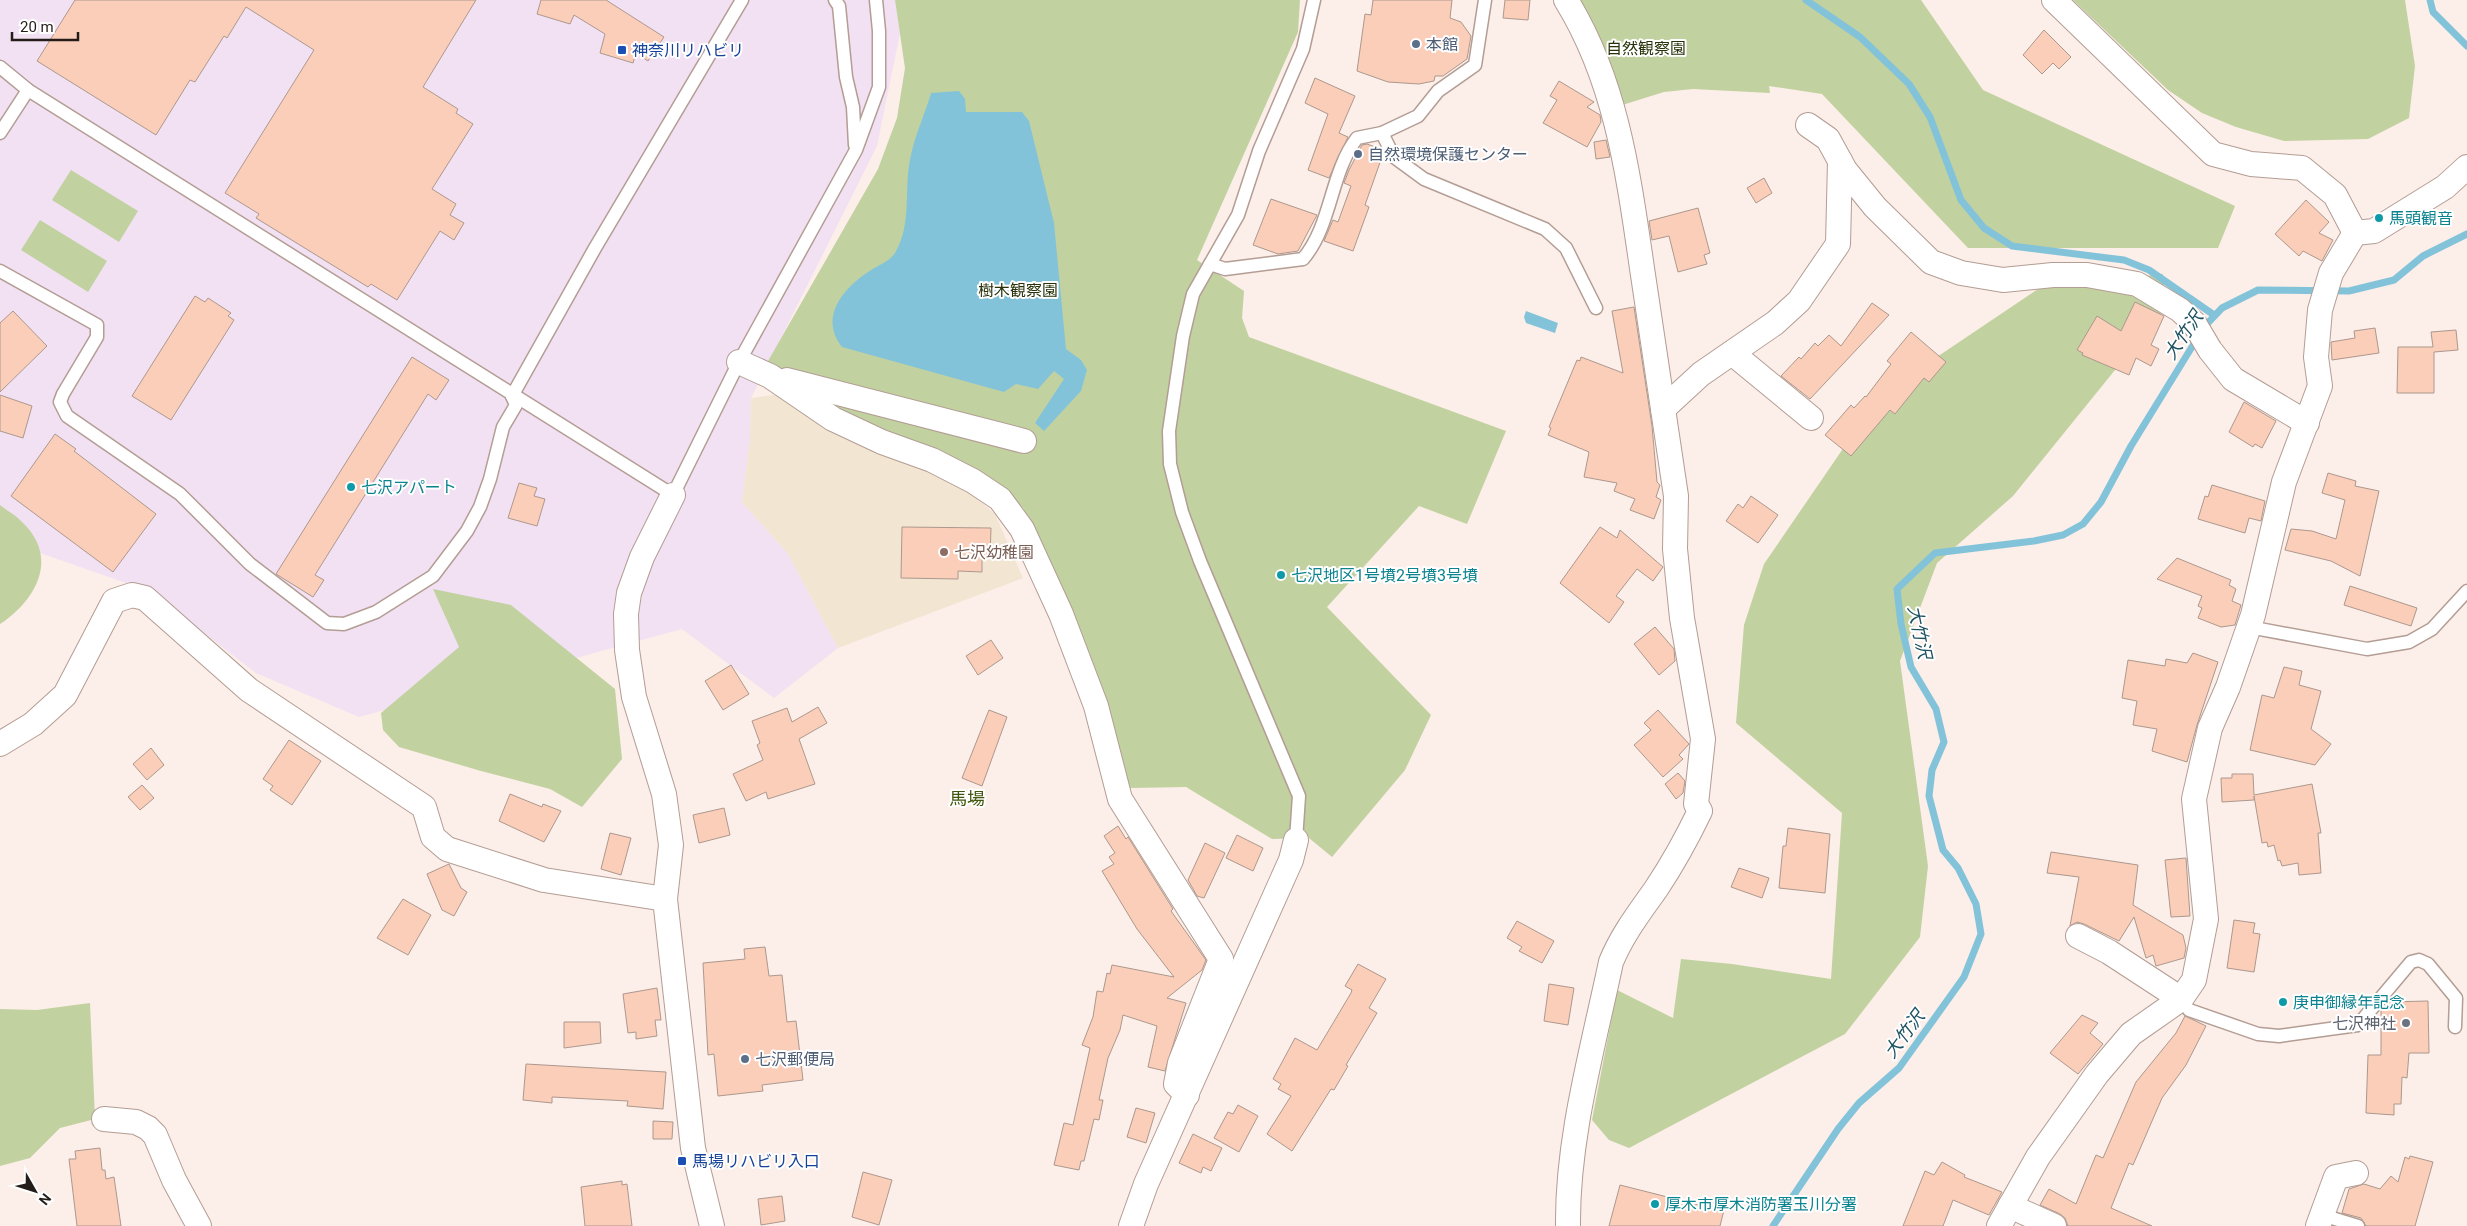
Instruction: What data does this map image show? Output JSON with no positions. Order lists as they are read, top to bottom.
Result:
{
  "districts": ["馬場"],
  "water": ["大竹沢"],
  "parks": ["自然観察園", "樹木観察園"],
  "places": {
    "other": [
      "本館",
      "自然環境保護センター",
      "馬頭観音",
      "七沢アパート",
      "七沢幼稚園",
      "七沢地区1号墳2号墳3号墳",
      "庚申御縁年記念",
      "七沢神社",
      "七沢郵便局",
      "厚木市厚木消防署玉川分署"
    ],
    "transit": ["神奈川リハビリ", "馬場リハビリ入口"]
  },
  "scale_bar": "20 m",
  "north": "bottom right"
}
